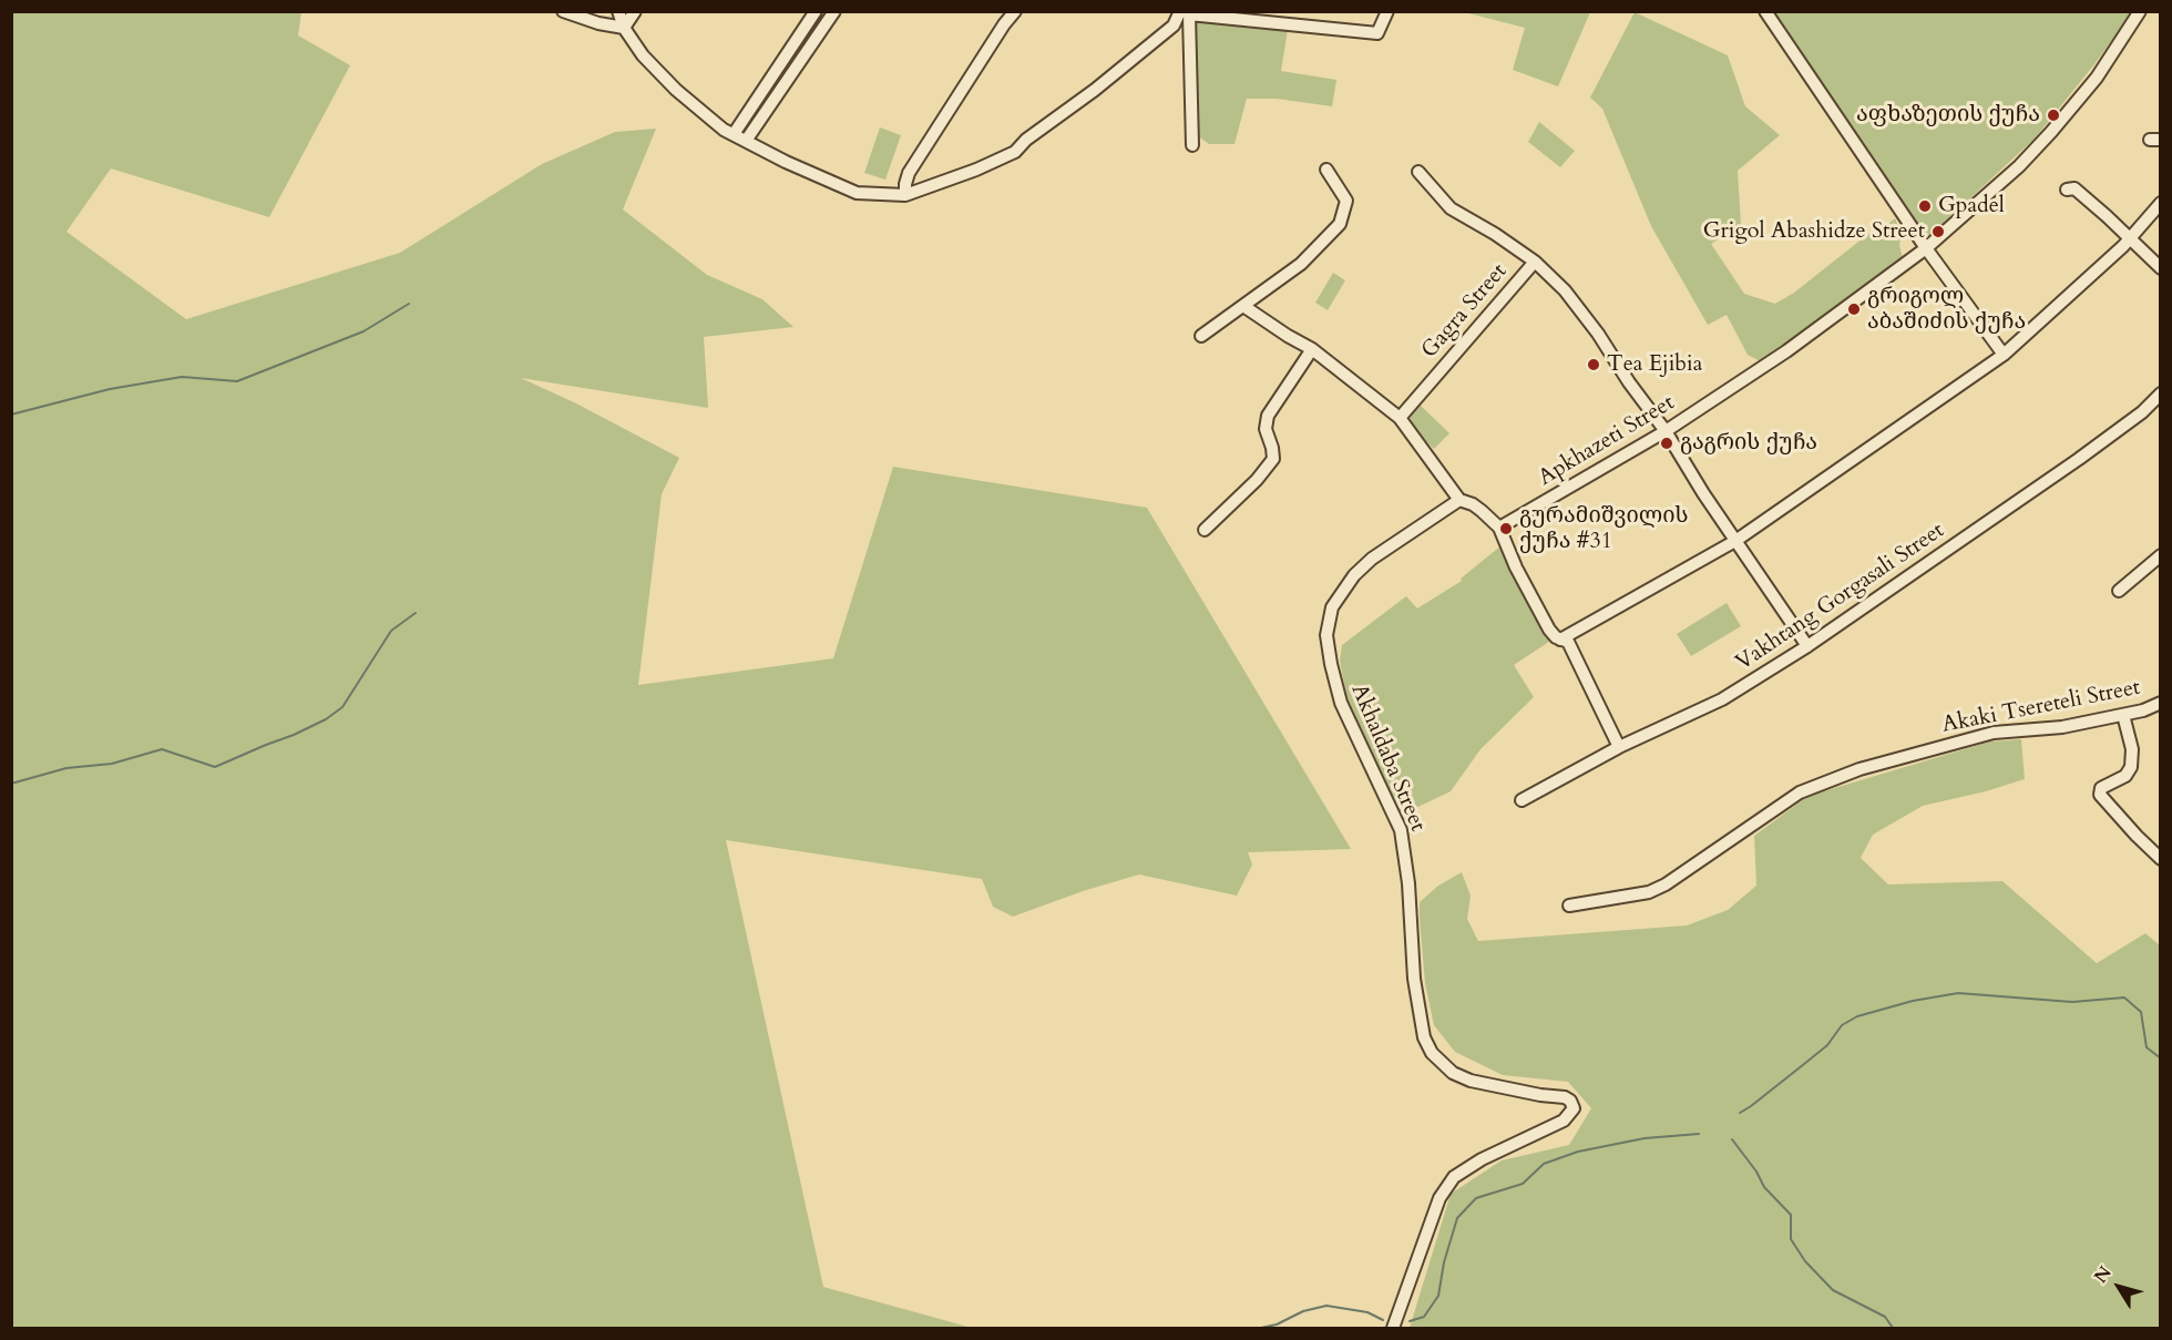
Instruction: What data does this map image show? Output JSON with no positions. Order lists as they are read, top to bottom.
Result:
{
  "streets": {
    "street": [
      "Gagra Street",
      "Apkhazeti Street",
      "Vakhtang Gorgasali Street",
      "Akaki Tsereteli Street",
      "Akhaldaba Street"
    ]
  },
  "crossings": [
    ["Gagra Street", "Apkhazeti Street"],
    ["Gagra Street", "Vakhtang Gorgasali Street"]
  ],
  "places": [
    "აფხაზეთის ქუჩა",
    "Gpadel",
    "Grigol Abashidze Street",
    "გრიგოლ აბაშიძის ქუჩა",
    "Tea Ejibia",
    "გაგრის ქუჩა",
    "გურამიშვილის ქუჩა #31"
  ],
  "north": "top left"
}
